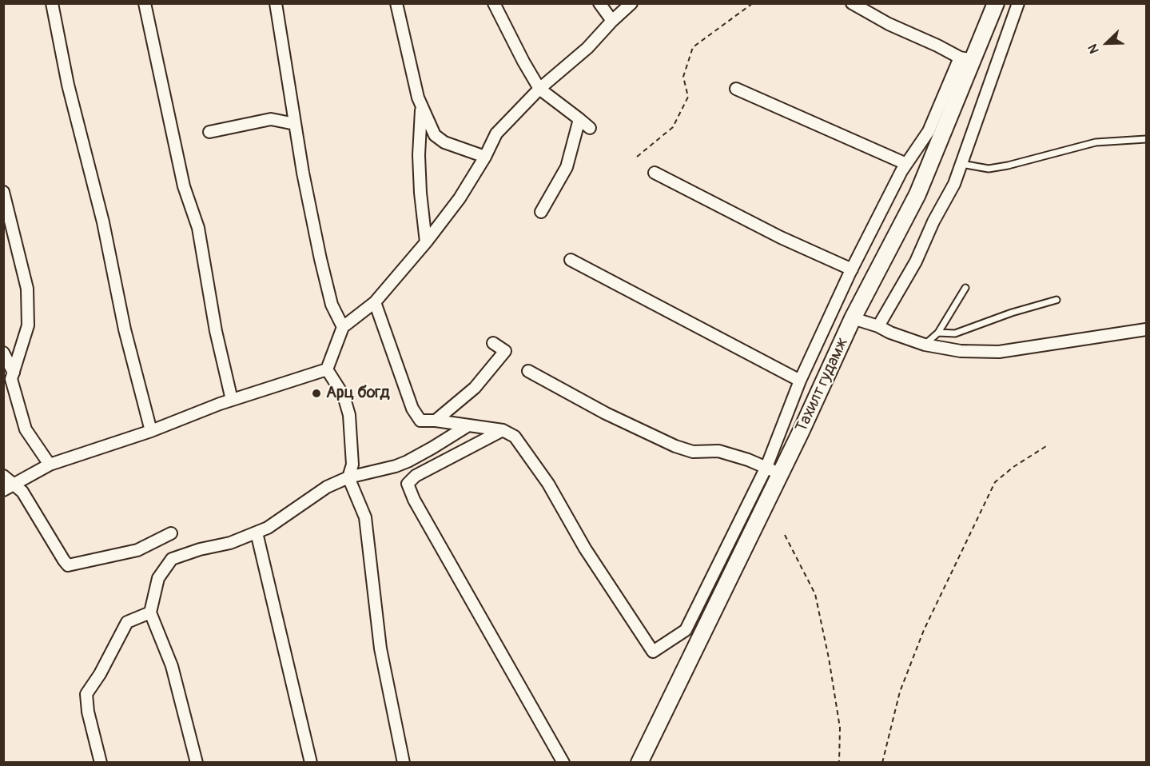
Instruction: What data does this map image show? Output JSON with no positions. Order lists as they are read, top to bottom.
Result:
{
  "streets": {
    "main road": ["Тахилт гудамж"]
  },
  "places": ["Арц богд"],
  "north": "bottom left"
}
